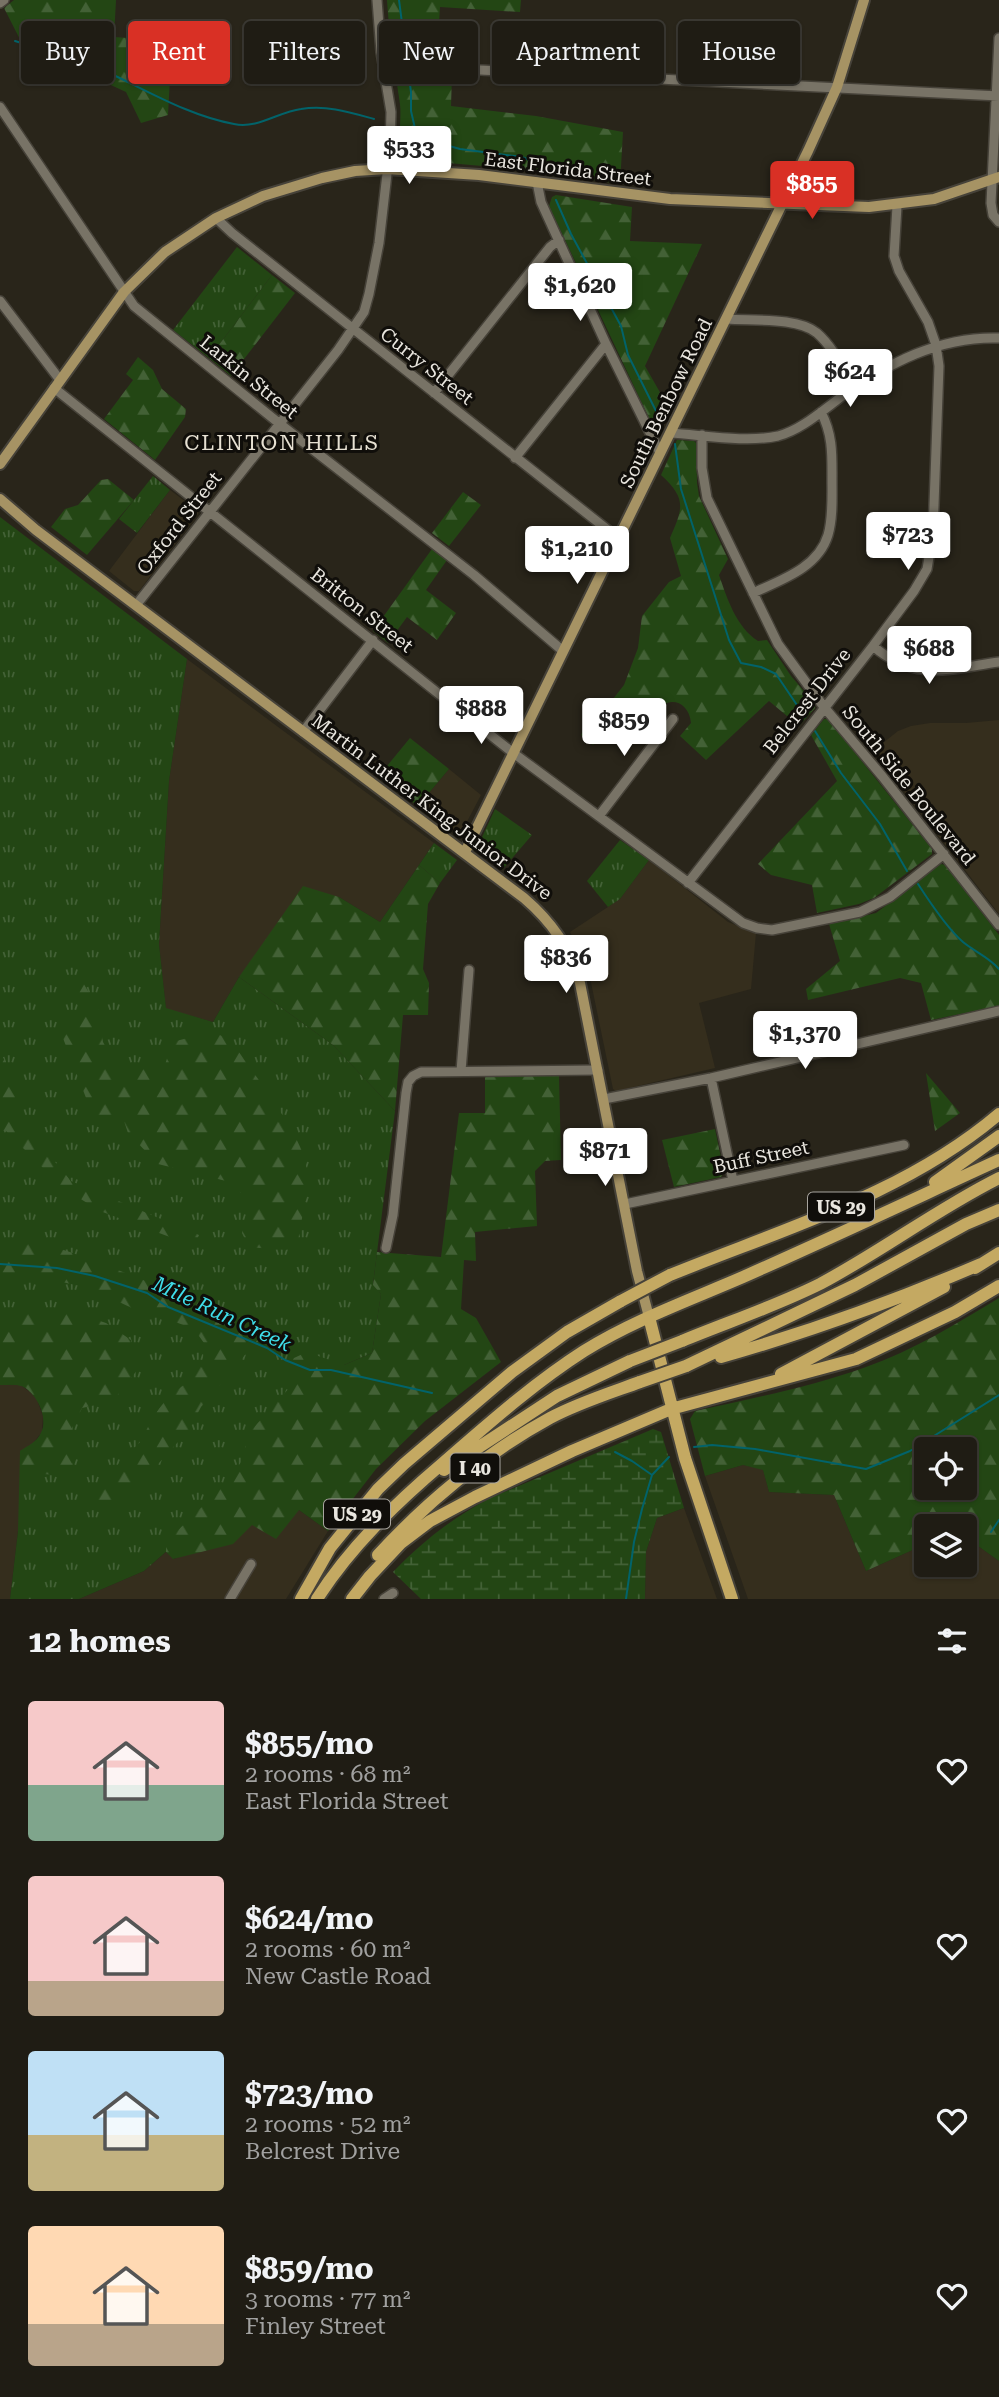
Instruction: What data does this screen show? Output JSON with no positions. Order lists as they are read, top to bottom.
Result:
{
  "streets": {
    "highway": ["Martin Luther King Junior Drive", "US 29", "I 40"],
    "main road": ["East Florida Street", "South Benbow Road"],
    "street": [
      "Curry Street",
      "Larkin Street",
      "Oxford Street",
      "Britton Street",
      "Belcrest Drive",
      "South Side Boulevard",
      "Buff Street"
    ]
  },
  "crossings": [
    ["East Florida Street", "Curry Street"],
    ["East Florida Street", "Larkin Street"],
    ["East Florida Street", "South Benbow Road"],
    ["East Florida Street", "Oxford Street"],
    ["East Florida Street", "Britton Street"],
    ["East Florida Street", "Belcrest Drive"],
    ["Curry Street", "South Benbow Road"],
    ["Curry Street", "Oxford Street"],
    ["Larkin Street", "South Benbow Road"],
    ["Larkin Street", "Oxford Street"],
    ["South Benbow Road", "Britton Street"],
    ["South Benbow Road", "Martin Luther King Junior Drive"],
    ["Oxford Street", "Britton Street"],
    ["Oxford Street", "Martin Luther King Junior Drive"],
    ["Britton Street", "Belcrest Drive"],
    ["Britton Street", "South Side Boulevard"],
    ["Belcrest Drive", "South Side Boulevard"],
    ["Martin Luther King Junior Drive", "Buff Street"]
  ],
  "districts": ["CLINTON HILLS"],
  "water": ["Mile Run Creek"],
  "page": {
    "chip": [
      "Buy",
      "Rent",
      "Filters",
      "New",
      "Apartment",
      "House"
    ],
    "price": [
      "$533",
      "$855",
      "$1,620",
      "$624",
      "$723",
      "$1,210",
      "$688",
      "$888",
      "$859",
      "$836",
      "$1,370",
      "$871"
    ],
    "heading": "12 homes",
    "list": [
      {
        "name": "$855/mo",
        "note": "2 rooms · 68 m² · East Florida Street"
      },
      {
        "name": "$624/mo",
        "note": "2 rooms · 60 m² · New Castle Road"
      },
      {
        "name": "$723/mo",
        "note": "2 rooms · 52 m² · Belcrest Drive"
      },
      {
        "name": "$859/mo",
        "note": "3 rooms · 77 m² · Finley Street"
      }
    ]
  }
}
